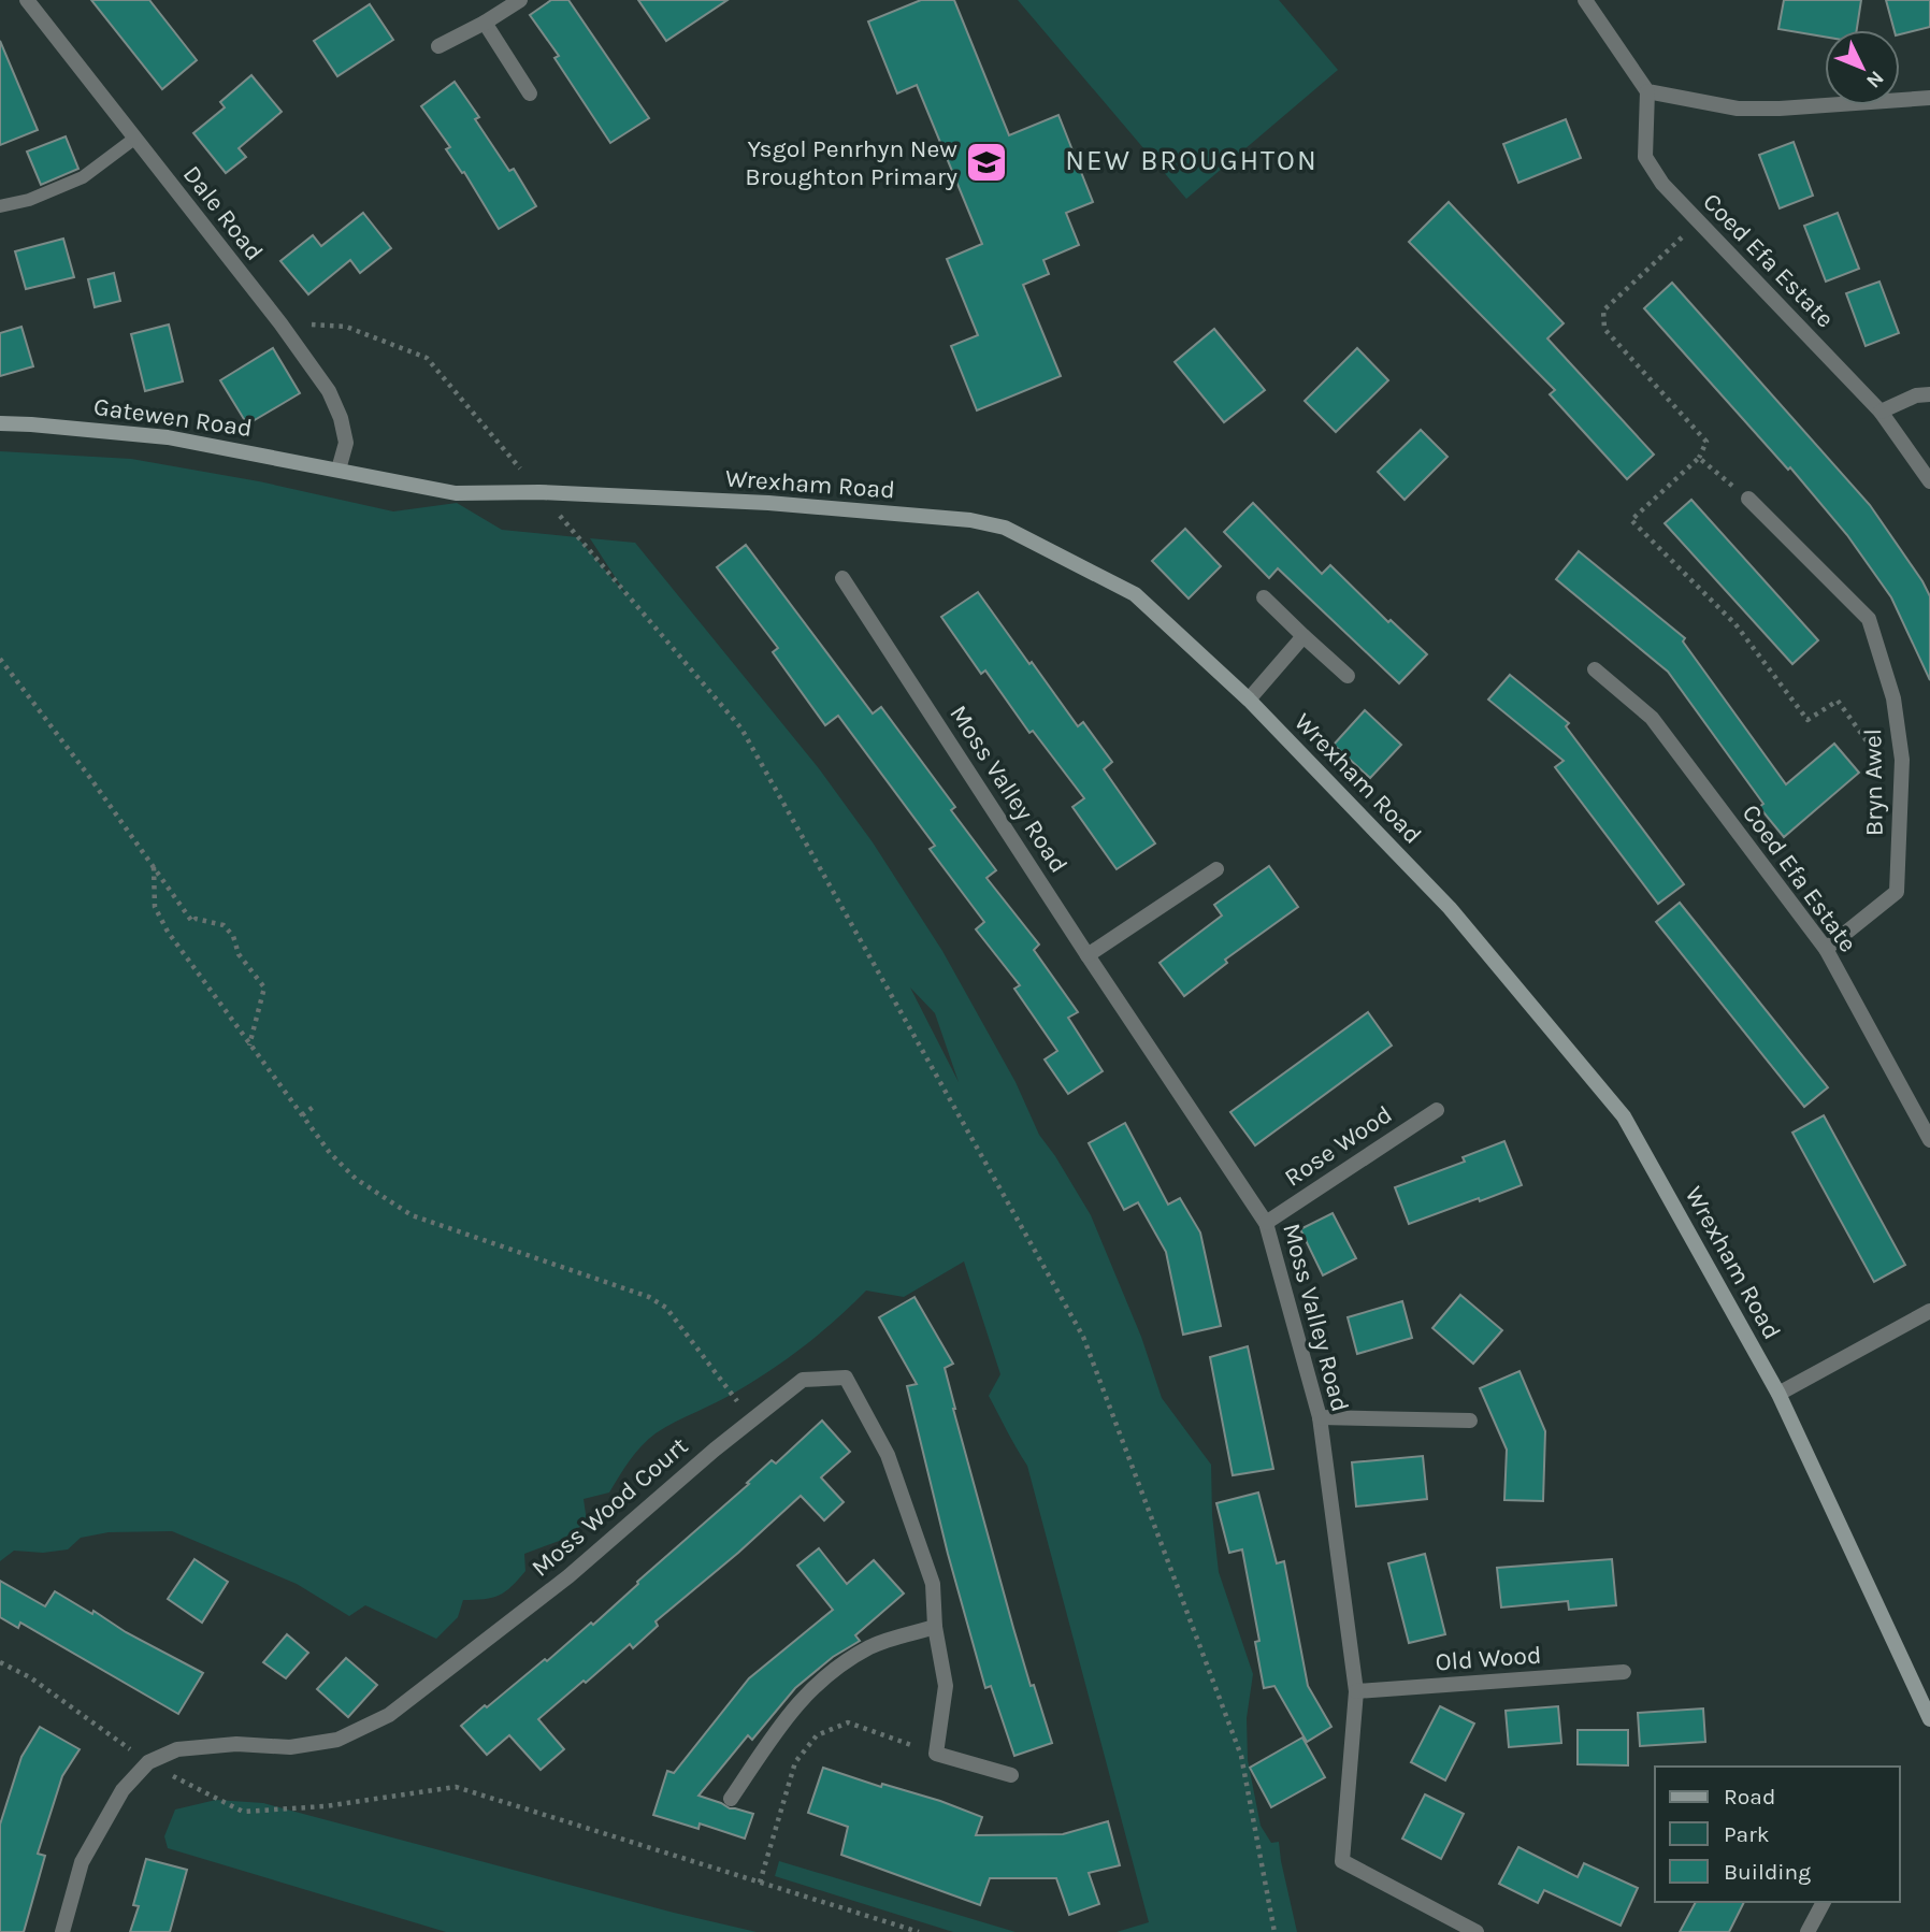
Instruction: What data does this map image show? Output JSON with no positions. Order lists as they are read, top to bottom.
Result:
{
  "streets": {
    "main road": ["Gatewen Road", "Wrexham Road"],
    "street": [
      "Dale Road",
      "Coed Efa Estate",
      "Bryn Awel",
      "Moss Valley Road",
      "Rose Wood",
      "Moss Wood Court",
      "Old Wood"
    ]
  },
  "crossings": [
    ["Dale Road", "Gatewen Road"],
    ["Dale Road", "Wrexham Road"],
    ["Coed Efa Estate", "Bryn Awel"],
    ["Gatewen Road", "Wrexham Road"],
    ["Moss Valley Road", "Rose Wood"],
    ["Moss Valley Road", "Old Wood"]
  ],
  "districts": ["NEW BROUGHTON"],
  "places": {
    "school or university": ["Ysgol Penrhyn New Broughton Primary"]
  },
  "legend": ["Road", "Park", "Building"],
  "north": "bottom right"
}
